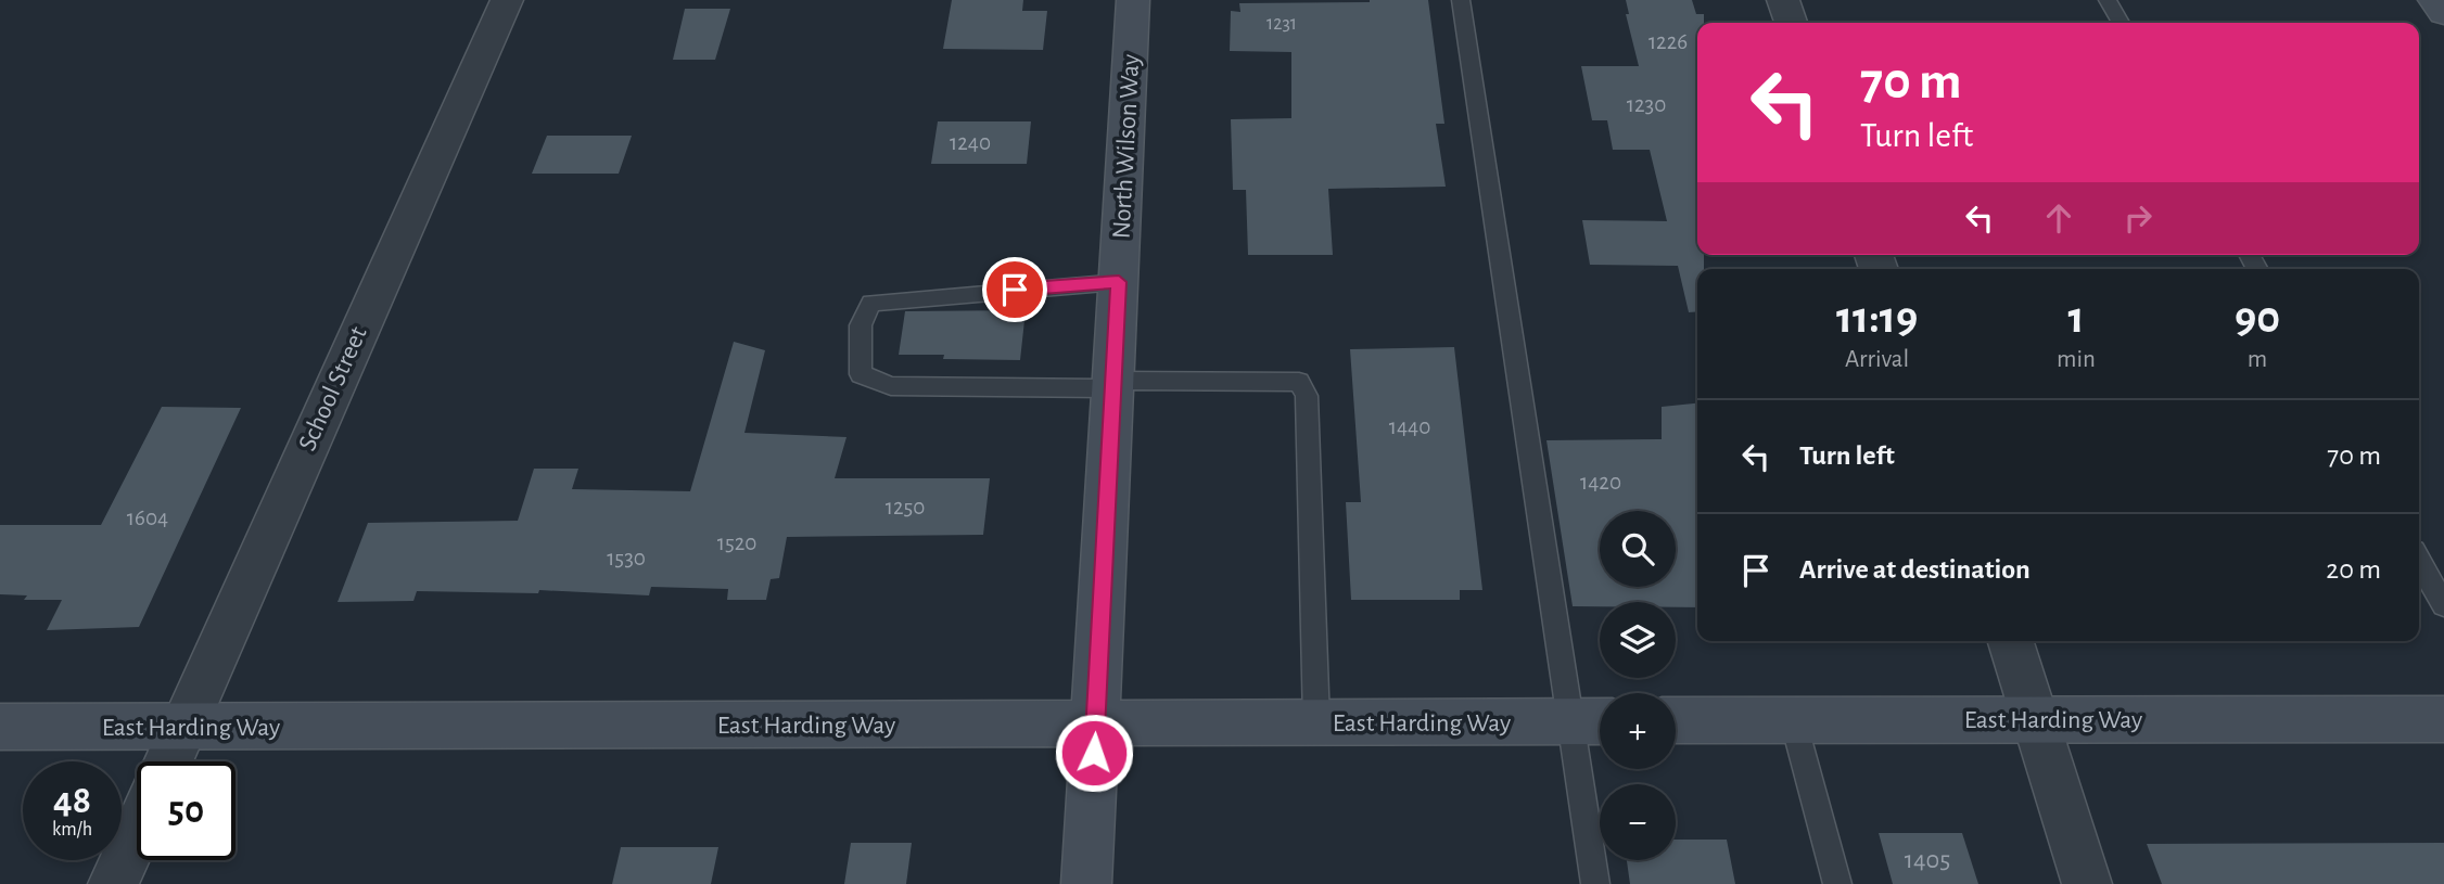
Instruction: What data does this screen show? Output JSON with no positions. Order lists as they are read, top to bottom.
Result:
{
  "streets": {
    "street": ["North Wilson Way", "School Street", "East Harding Way"]
  },
  "crossings": [
    ["North Wilson Way", "East Harding Way"],
    ["School Street", "East Harding Way"]
  ],
  "house_numbers": [
    "1231",
    "1226",
    "1230",
    "1240",
    "1440",
    "1420",
    "1250",
    "1604",
    "1520",
    "1530",
    "1405"
  ],
  "page": {
    "turn": ["70 m", "Turn left"],
    "eta": [
      "11:19",
      "Arrival",
      "1",
      "min",
      "90",
      "m"
    ],
    "list": [
      {
        "name": "Turn left",
        "value": "70 m"
      },
      {
        "name": "Arrive at destination",
        "value": "20 m"
      }
    ],
    "map_buttons": ["+", "−"],
    "speed": "48 km/h",
    "limit": "50"
  }
}
